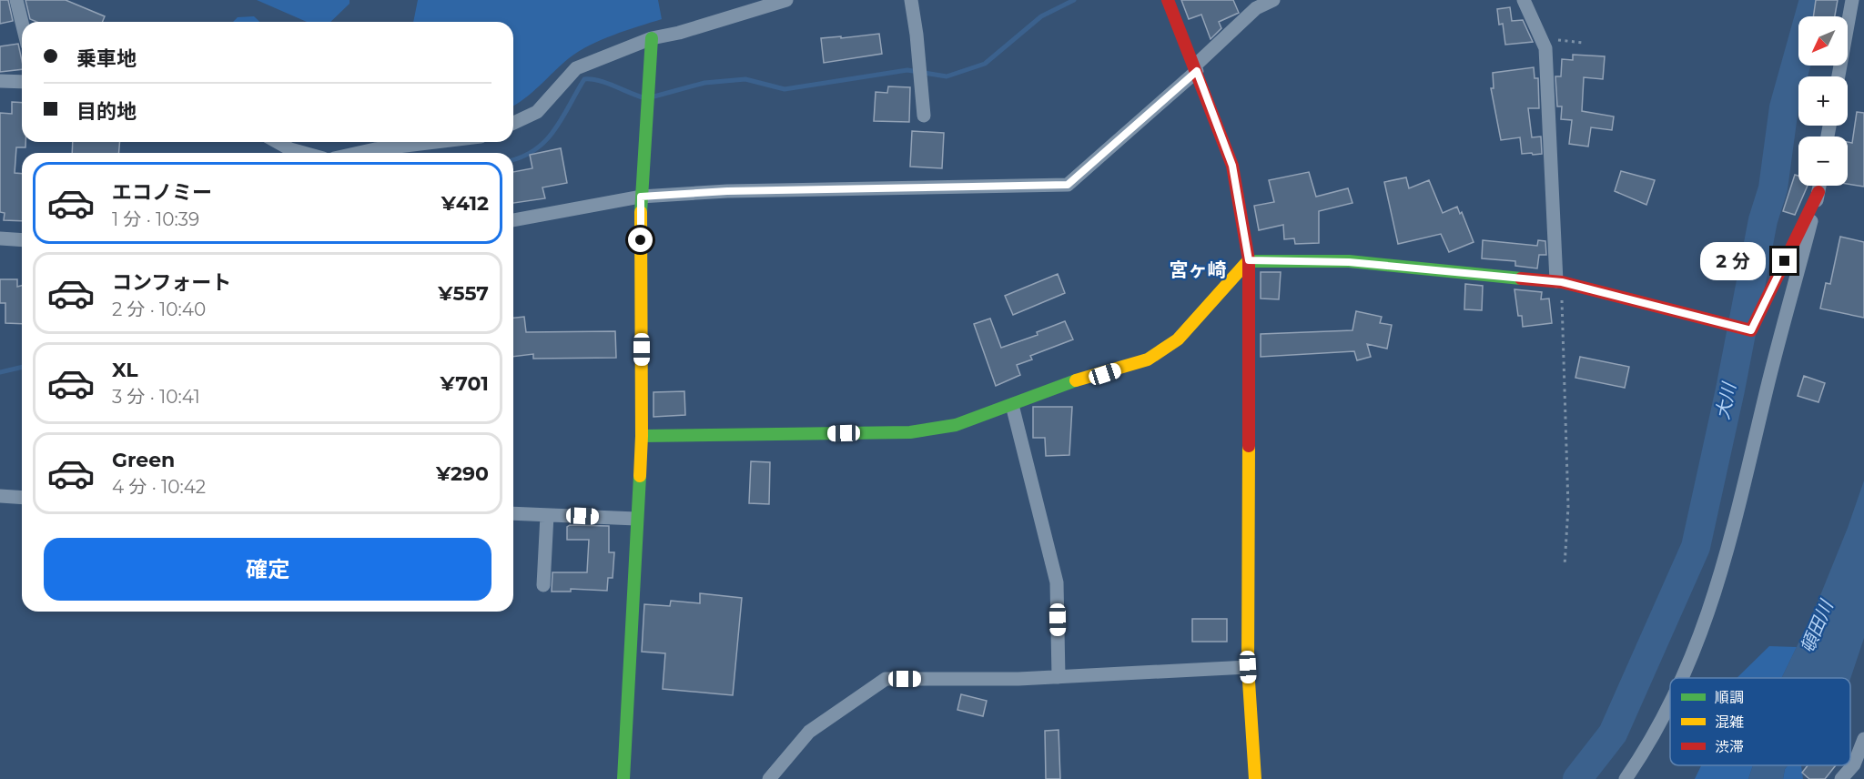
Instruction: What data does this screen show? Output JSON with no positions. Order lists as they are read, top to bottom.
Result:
{
  "districts": ["宮ヶ崎"],
  "water": ["大川", "頓田川"],
  "legend": ["順調", "混雑", "渋滞"],
  "north": "bottom left",
  "page": {
    "map_buttons": ["+", "−"],
    "banner": ["乗車地", "目的地"],
    "list": [
      {
        "name": "エコノミー",
        "note": "1 分 · 10:39",
        "value": "¥412"
      },
      {
        "name": "コンフォート",
        "note": "2 分 · 10:40",
        "value": "¥557"
      },
      {
        "name": "XL",
        "note": "3 分 · 10:41",
        "value": "¥701"
      },
      {
        "name": "Green",
        "note": "4 分 · 10:42",
        "value": "¥290"
      }
    ],
    "bubble": "2 分",
    "buttons": "確定"
  }
}
